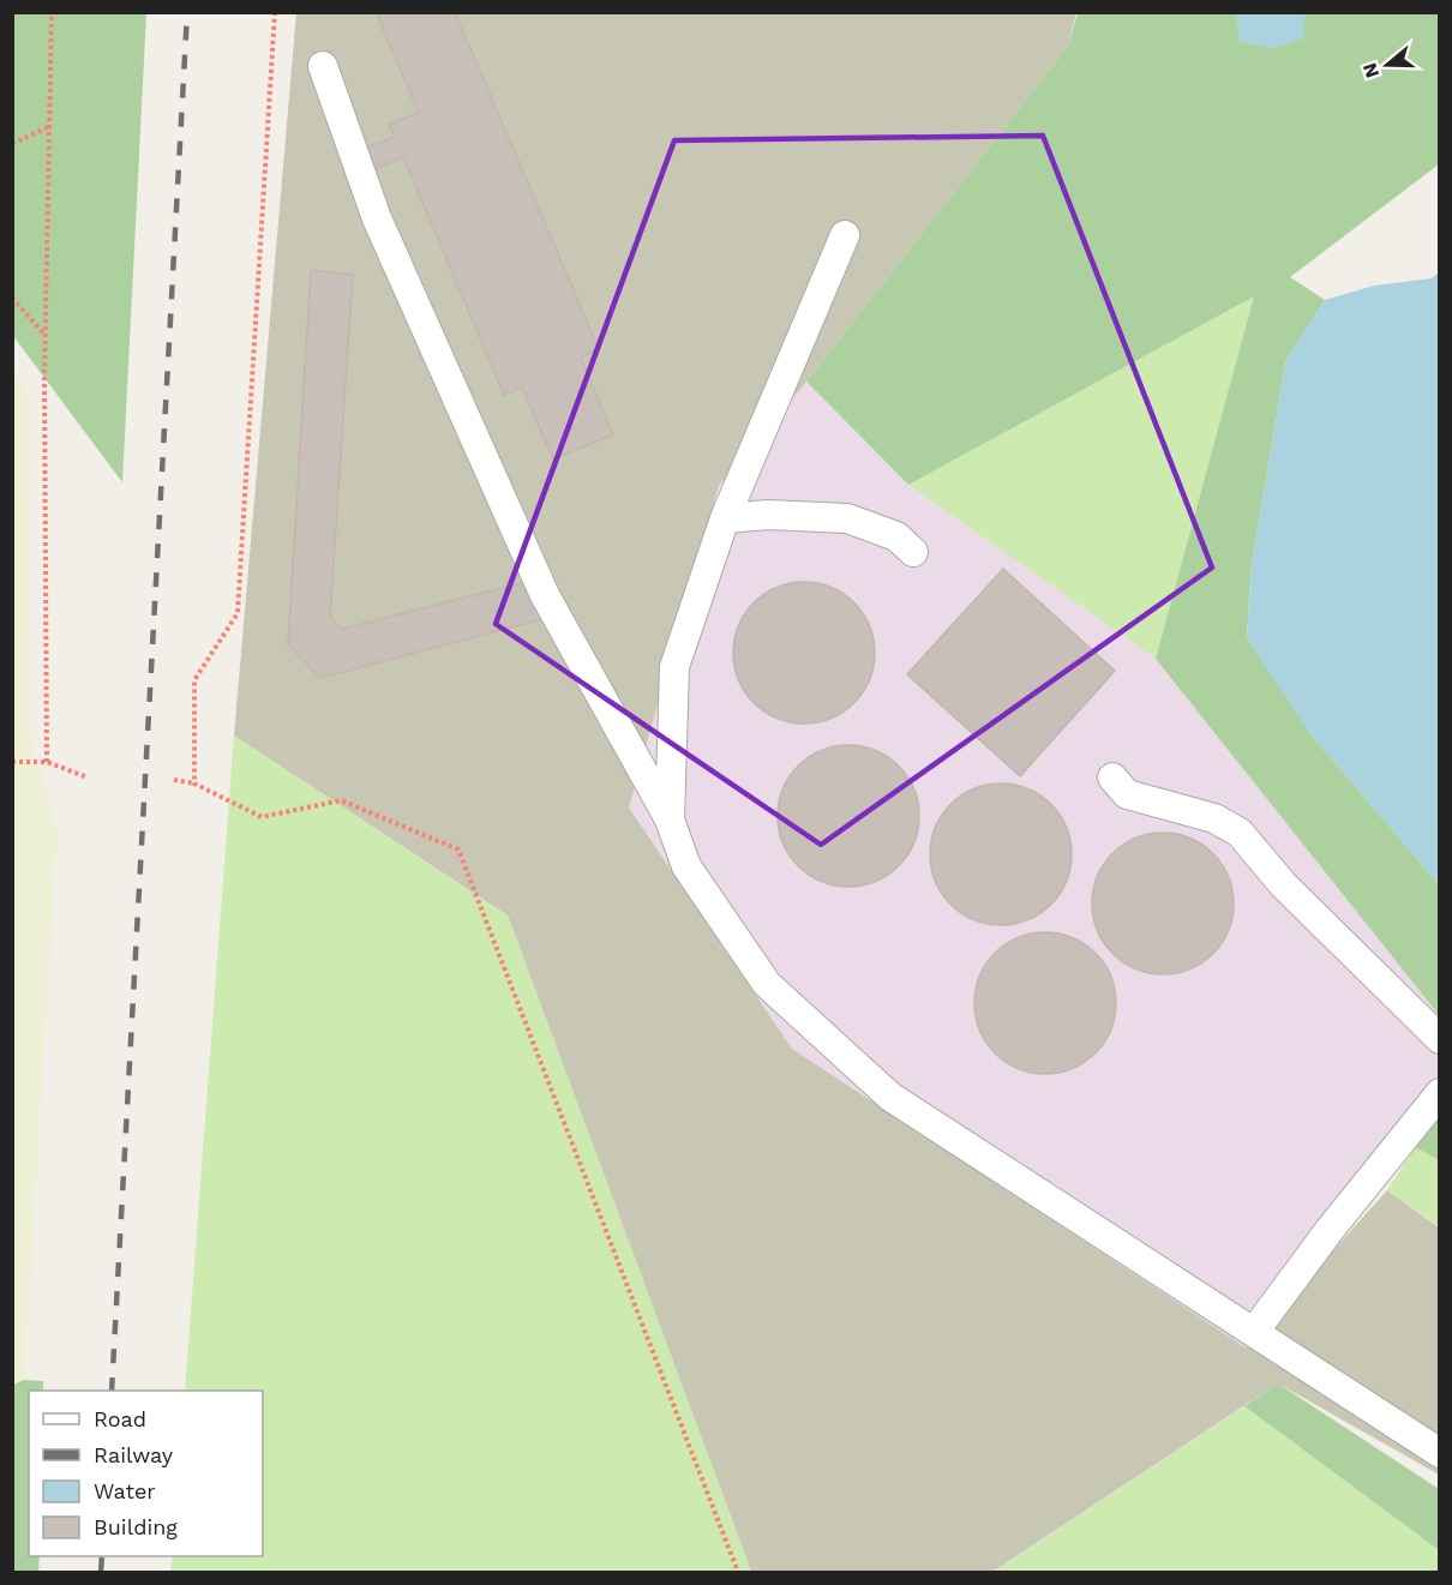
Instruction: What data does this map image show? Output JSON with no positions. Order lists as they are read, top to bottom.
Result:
{
  "legend": [
    "Road",
    "Railway",
    "Water",
    "Building"
  ],
  "north": "left"
}
